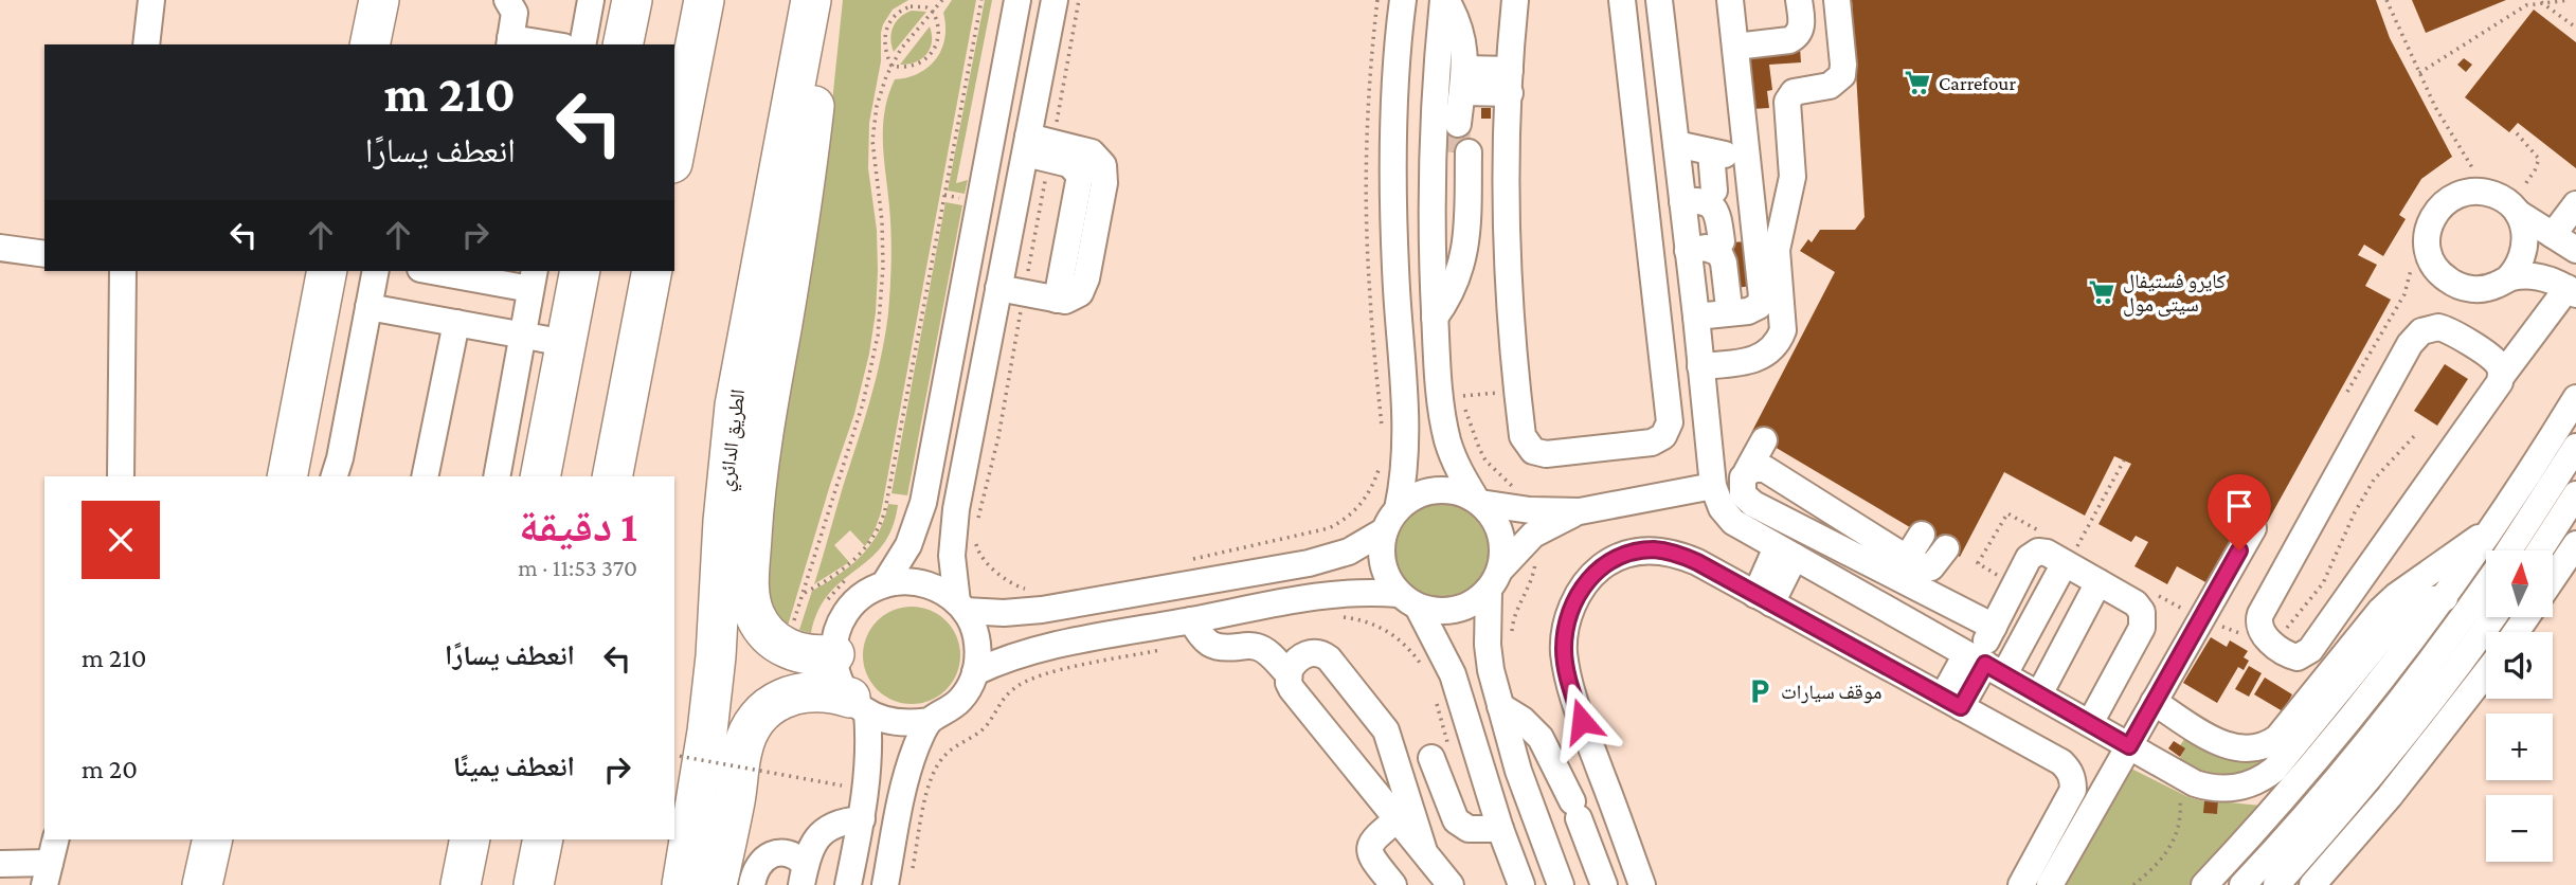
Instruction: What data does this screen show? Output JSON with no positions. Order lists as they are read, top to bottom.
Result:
{
  "streets": {
    "highway": ["الطريق الدائري"]
  },
  "places": {
    "supermarket": ["Carrefour", "كايرو فستيفال سيتى مول"],
    "parking": ["موقف سيارات"]
  },
  "north": "top",
  "page": {
    "turn": ["210 m", "انعطف يسارًا"],
    "heading": ["1 دقيقة", "370 m · 11:53"],
    "map_buttons": ["+", "−"],
    "list": [
      {
        "name": "انعطف يسارًا",
        "value": "210 m"
      },
      {
        "name": "انعطف يمينًا",
        "value": "20 m"
      }
    ]
  }
}
